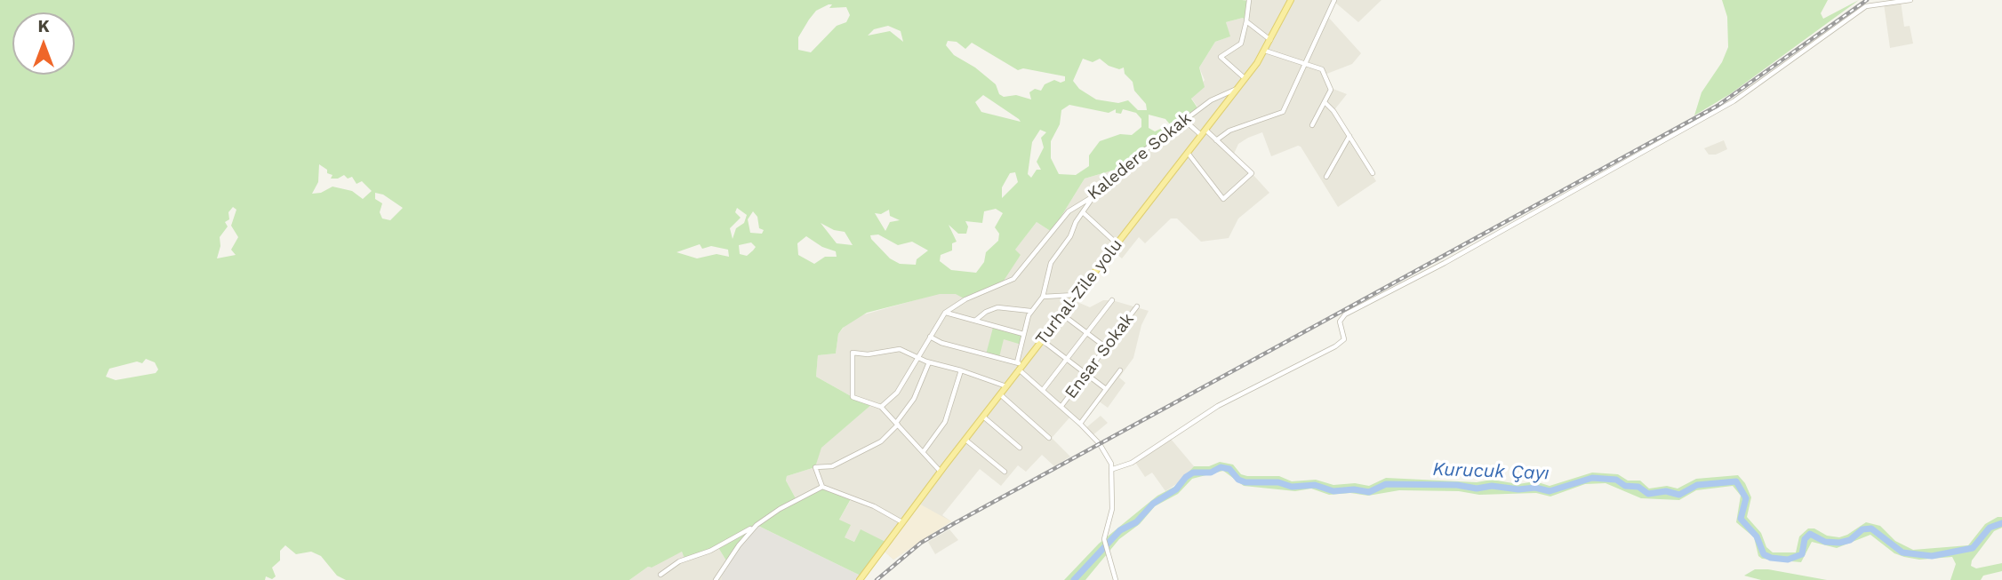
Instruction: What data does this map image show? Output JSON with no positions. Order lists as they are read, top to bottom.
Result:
{
  "streets": {
    "main road": ["Turhal-Zile yolu"],
    "street": ["Kaledere Sokak", "Ensar Sokak"]
  },
  "crossings": [
    ["Kaledere Sokak", "Turhal-Zile yolu"]
  ],
  "water": ["Kurucuk Çayı"],
  "north": "top"
}
